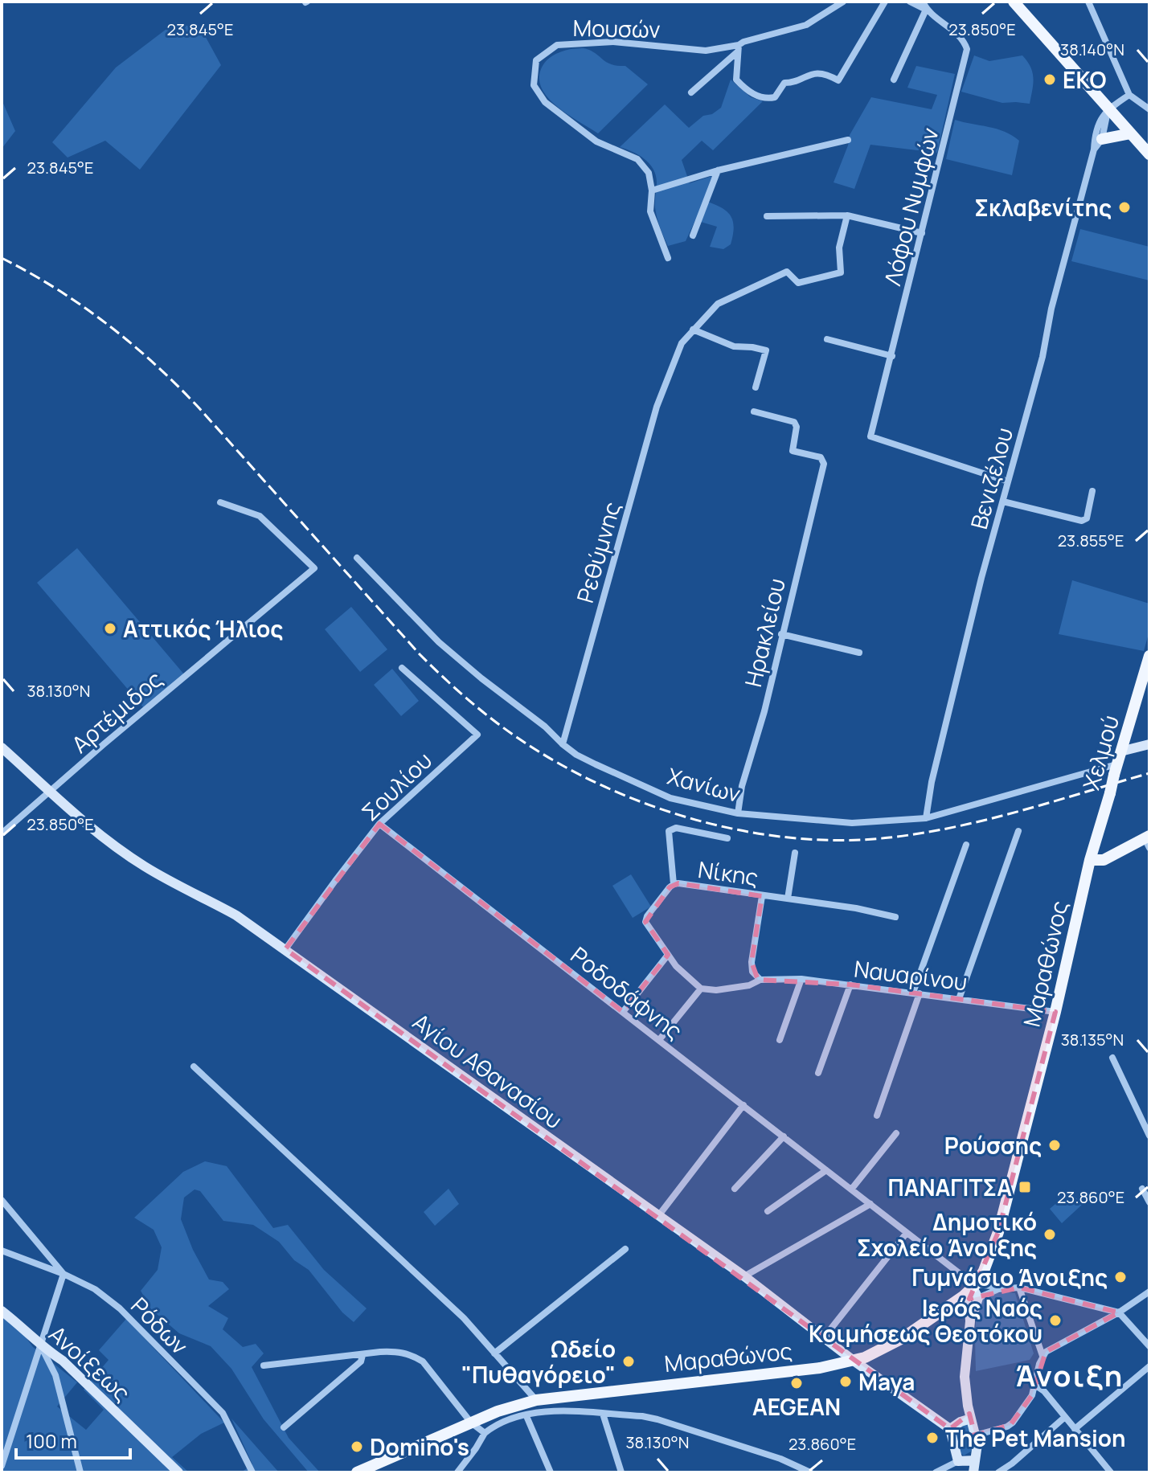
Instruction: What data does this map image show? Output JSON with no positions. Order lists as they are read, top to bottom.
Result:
{
  "streets": {
    "main road": ["Χελμού", "Μαραθώνος"],
    "street": [
      "Μουσών",
      "Λόφου Νυμφών",
      "Βενιζέλου",
      "Ρεθύμνης",
      "Ηρακλείου",
      "Αρτέμιδος",
      "Χανίων",
      "Σουλίου",
      "Νίκης",
      "Ναυαρίνου",
      "Ροδοδάφνης",
      "Αγίου Αθανασίου",
      "Ρόδων",
      "Ανοίξεως"
    ]
  },
  "crossings": [
    ["Λόφου Νυμφών", "Βενιζέλου"],
    ["Βενιζέλου", "Χανίων"],
    ["Ρεθύμνης", "Χανίων"],
    ["Ηρακλείου", "Χανίων"],
    ["Αρτέμιδος", "Αγίου Αθανασίου"],
    ["Χελμού", "Χανίων"],
    ["Χελμού", "Μαραθώνος"],
    ["Σουλίου", "Ροδοδάφνης"],
    ["Σουλίου", "Αγίου Αθανασίου"],
    ["Μαραθώνος", "Ναυαρίνου"],
    ["Μαραθώνος", "Ροδοδάφνης"],
    ["Μαραθώνος", "Αγίου Αθανασίου"]
  ],
  "districts": ["Άνοιξη"],
  "places": {
    "other": [
      "EKO",
      "Σκλαβενίτης",
      "Αττικός Ήλιος",
      "Ρούσσης",
      "Δημοτικό Σχολείο Άνοιξης",
      "Γυμνάσιο Άνοιξης",
      "Ιερός Ναός Κοιμήσεως Θεοτόκου",
      "Ωδείο \"Πυθαγόρειο\"",
      "Maya",
      "AEGEAN",
      "The Pet Mansion",
      "Domino's"
    ],
    "transit": ["ΠΑΝΑΓΙΤΣΑ"]
  },
  "scale_bar": "100 m",
  "coordinates": [
    "23.845°E",
    "23.850°E",
    "38.140°N",
    "23.855°E",
    "38.130°N",
    "38.135°N",
    "23.860°E"
  ]
}
